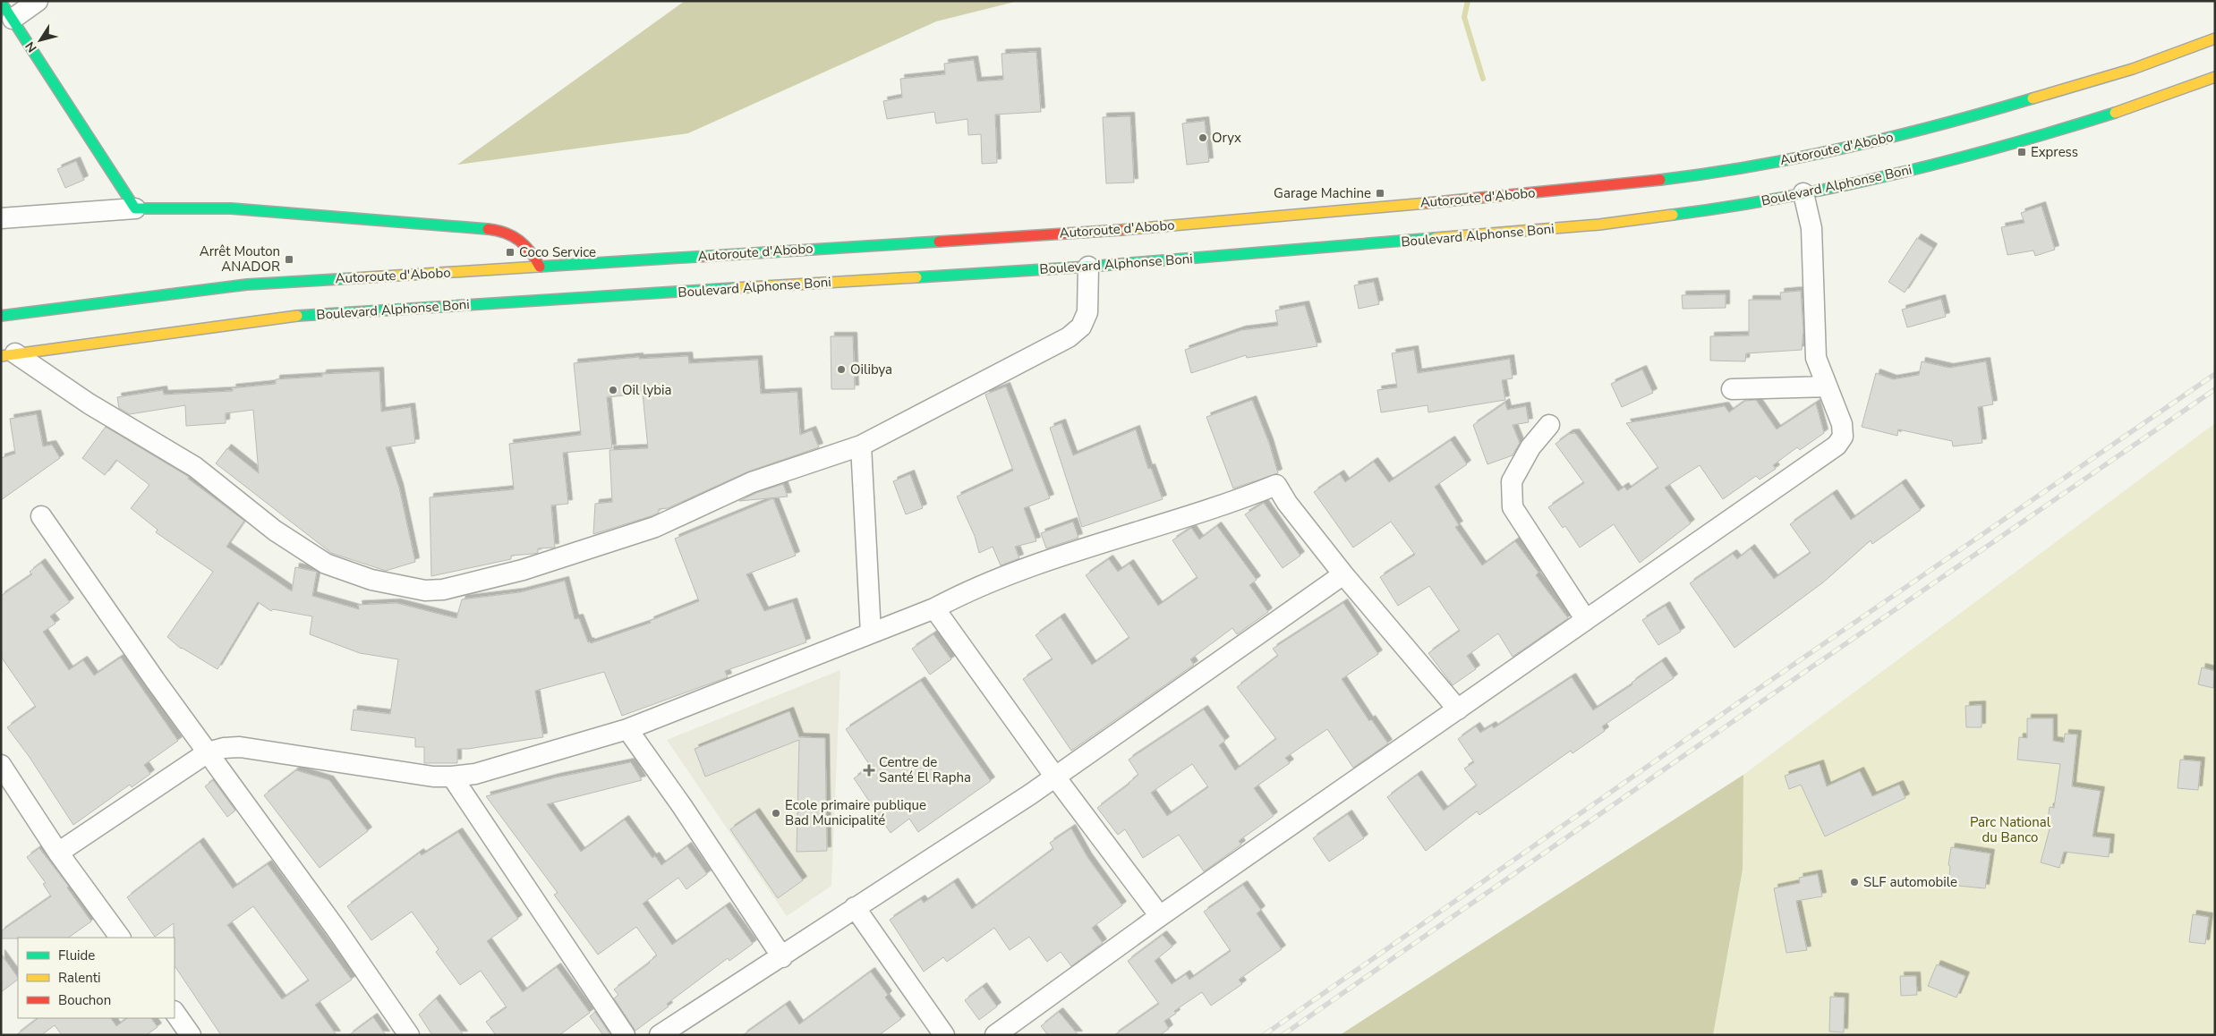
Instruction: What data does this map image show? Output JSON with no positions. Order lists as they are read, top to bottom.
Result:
{
  "streets": {
    "main road": ["Autoroute d'Abobo", "Boulevard Alphonse Boni"]
  },
  "parks": ["Parc National du Banco"],
  "places": {
    "other": [
      "Oryx",
      "Oilibya",
      "Oil lybia",
      "Ecole primaire publique Bad Municipalité",
      "SLF automobile"
    ],
    "transit": [
      "Express",
      "Garage Machine",
      "Coco Service",
      "Arrêt Mouton ANADOR"
    ],
    "health": ["Centre de Santé El Rapha"]
  },
  "legend": ["Fluide", "Ralenti", "Bouchon"],
  "north": "bottom left"
}
